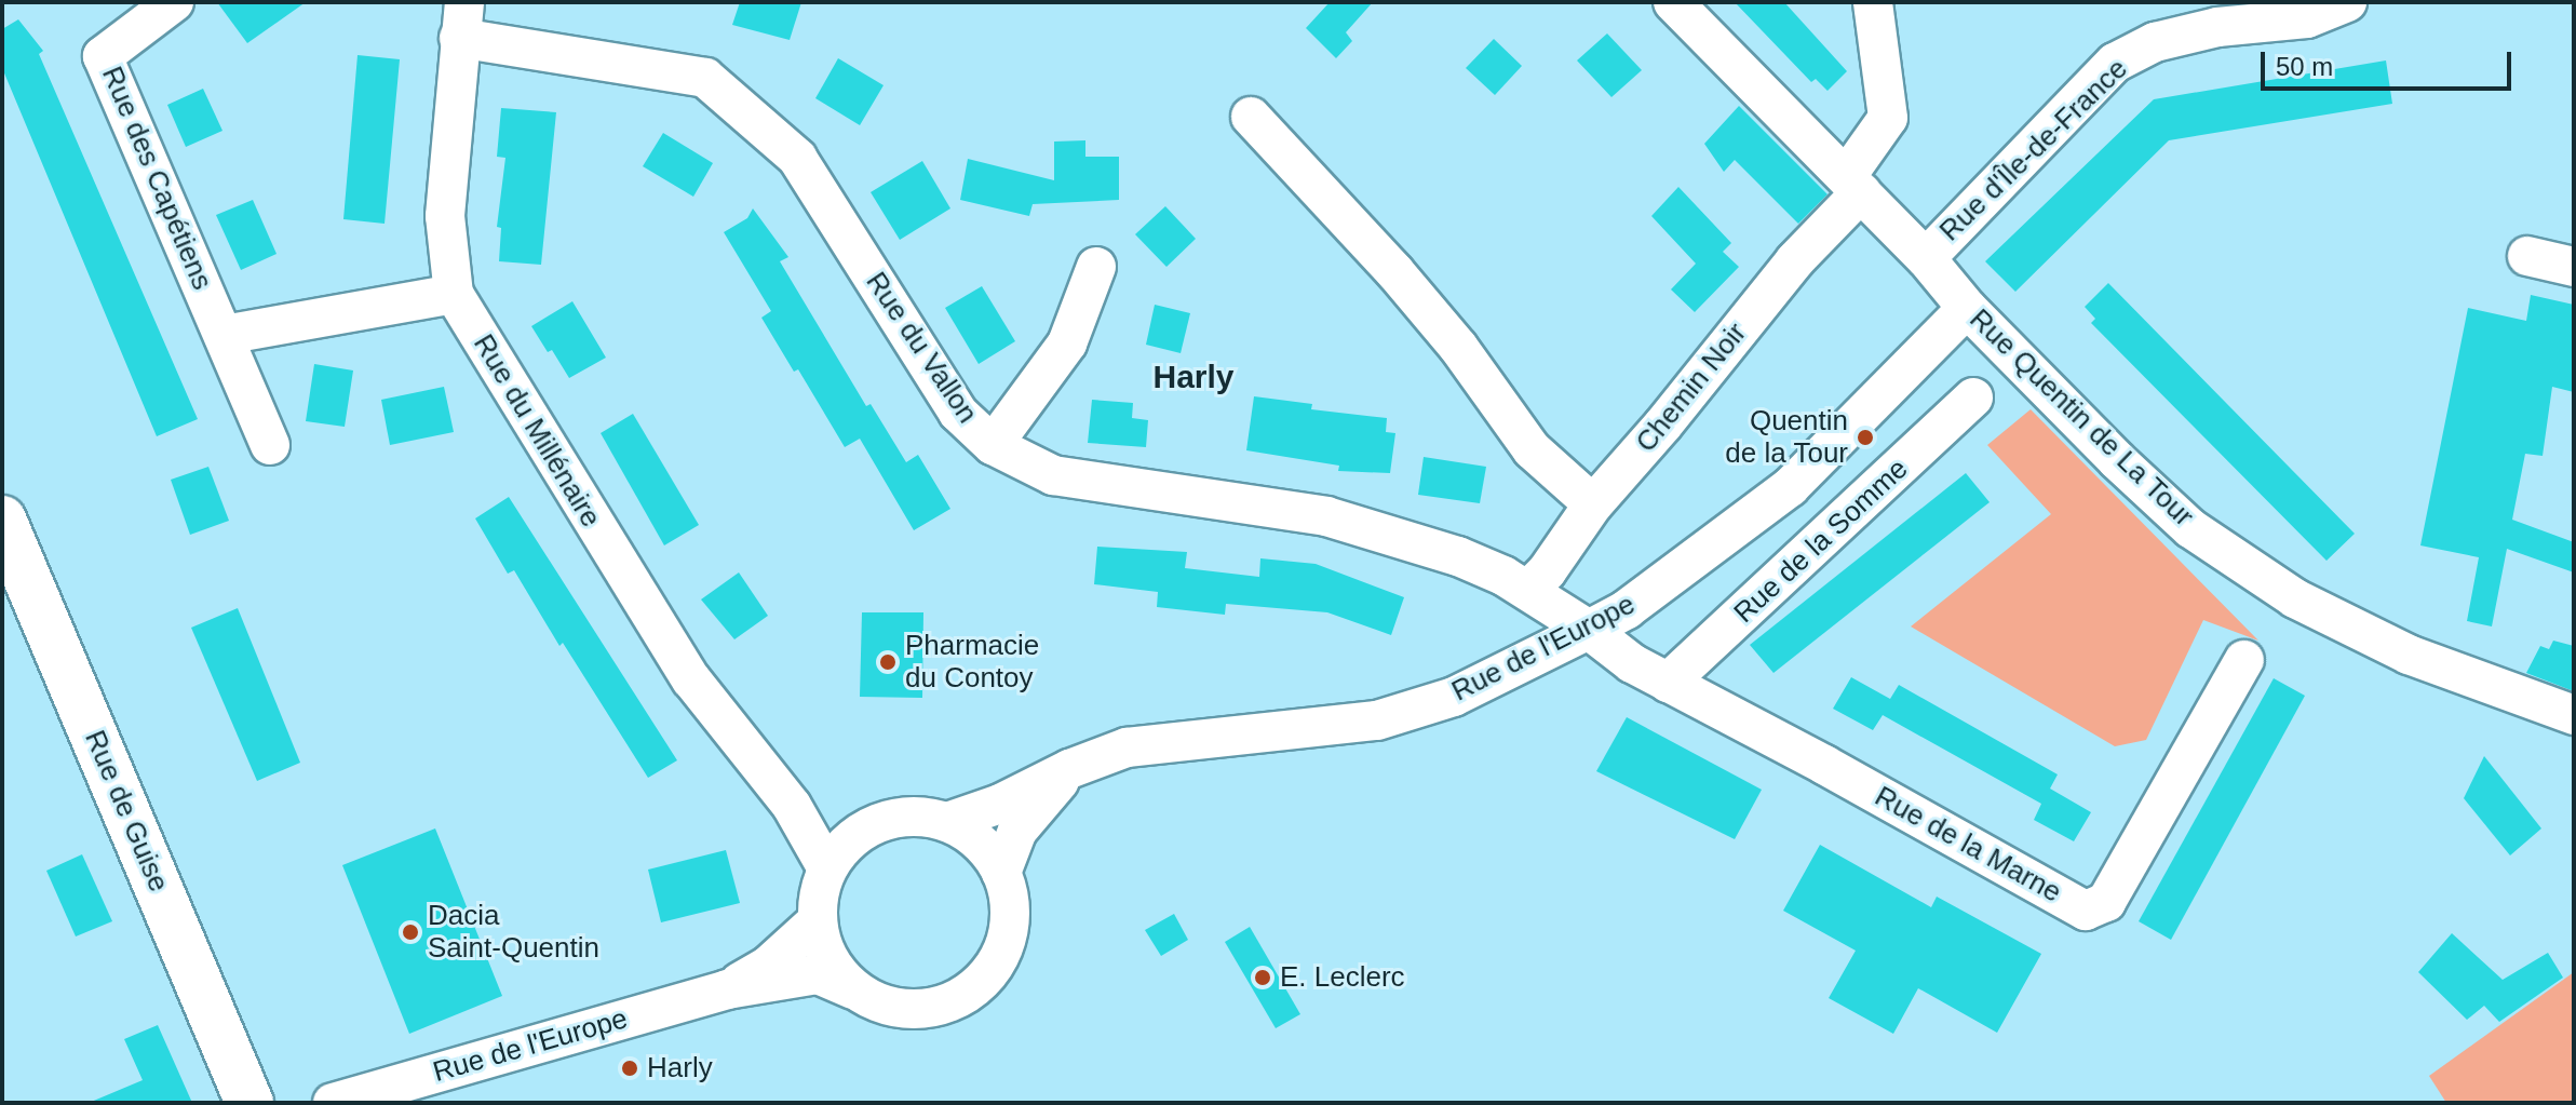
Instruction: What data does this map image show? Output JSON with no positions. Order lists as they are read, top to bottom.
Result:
{
  "streets": {
    "main road": ["Rue de Guise"],
    "street": [
      "Rue d'Île-de-France",
      "Rue des Capétiens",
      "Rue du Vallon",
      "Chemin Noir",
      "Rue Quentin de La Tour",
      "Rue du Millénaire",
      "Rue de la Somme",
      "Rue de l'Europe",
      "Rue de la Marne"
    ]
  },
  "crossings": [
    ["Rue d'Île-de-France", "Rue Quentin de La Tour"],
    ["Rue du Vallon", "Chemin Noir"],
    ["Rue du Vallon", "Rue du Millénaire"],
    ["Rue du Vallon", "Rue de l'Europe"],
    ["Rue du Vallon", "Rue de la Marne"],
    ["Chemin Noir", "Rue Quentin de La Tour"],
    ["Rue Quentin de La Tour", "Rue de l'Europe"],
    ["Rue du Millénaire", "Rue de l'Europe"],
    ["Rue de la Somme", "Rue de la Marne"],
    ["Rue de l'Europe", "Rue de la Marne"]
  ],
  "districts": ["Harly"],
  "places": [
    "Quentin de la Tour",
    "Pharmacie du Contoy",
    "Dacia Saint-Quentin",
    "E. Leclerc",
    "Harly"
  ],
  "scale_bar": "50 m"
}
